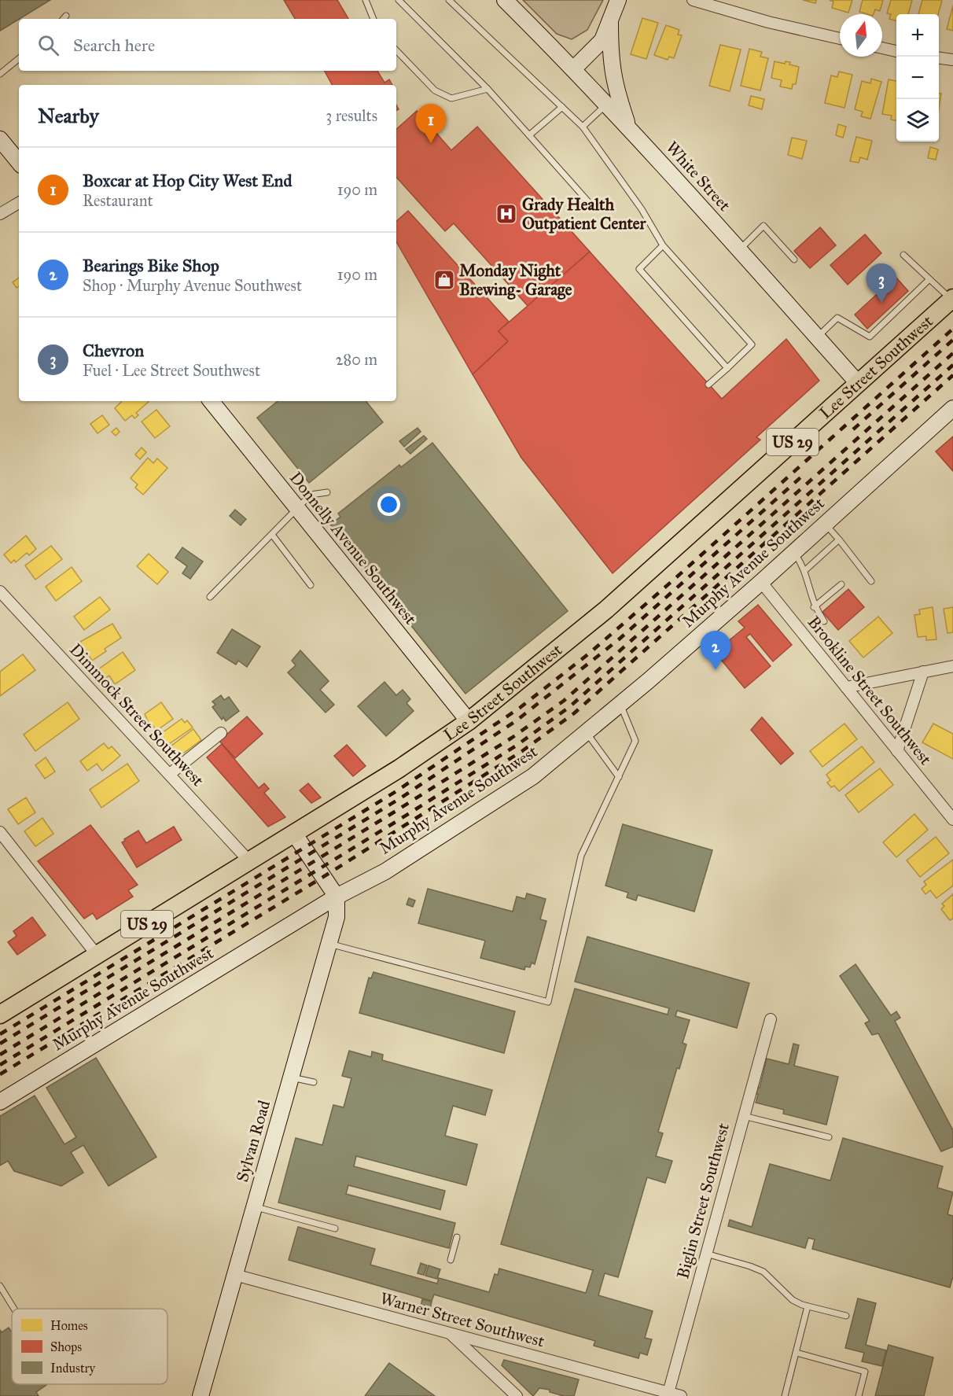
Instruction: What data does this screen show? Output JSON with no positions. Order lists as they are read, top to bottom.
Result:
{
  "streets": {
    "main road": ["Lee Street Southwest", "US 29"],
    "street": [
      "White Street",
      "Donnelly Avenue Southwest",
      "Murphy Avenue Southwest",
      "Brookline Street Southwest",
      "Dimmock Street Southwest",
      "Sylvan Road",
      "Biglin Street Southwest",
      "Warner Street Southwest"
    ]
  },
  "crossings": [
    ["White Street", "Lee Street Southwest"],
    ["Lee Street Southwest", "Donnelly Avenue Southwest"],
    ["Lee Street Southwest", "Dimmock Street Southwest"],
    ["Murphy Avenue Southwest", "Brookline Street Southwest"],
    ["Murphy Avenue Southwest", "Sylvan Road"],
    ["Sylvan Road", "Warner Street Southwest"],
    ["Biglin Street Southwest", "Warner Street Southwest"]
  ],
  "places": {
    "hospital": ["Grady Health Outpatient Center"],
    "shop": ["Monday Night Brewing- Garage"]
  },
  "legend": ["Homes", "Shops", "Industry"],
  "north": "top",
  "page": {
    "map_buttons": ["+", "−"],
    "search": "Search here",
    "heading": ["Nearby", "3 results"],
    "pins": ["1", "3", "2"],
    "list": [
      {
        "mark": "1",
        "name": "Boxcar at Hop City West End",
        "note": "Restaurant",
        "value": "190 m"
      },
      {
        "mark": "2",
        "name": "Bearings Bike Shop",
        "note": "Shop · Murphy Avenue Southwest",
        "value": "190 m"
      },
      {
        "mark": "3",
        "name": "Chevron",
        "note": "Fuel · Lee Street Southwest",
        "value": "280 m"
      }
    ]
  }
}
